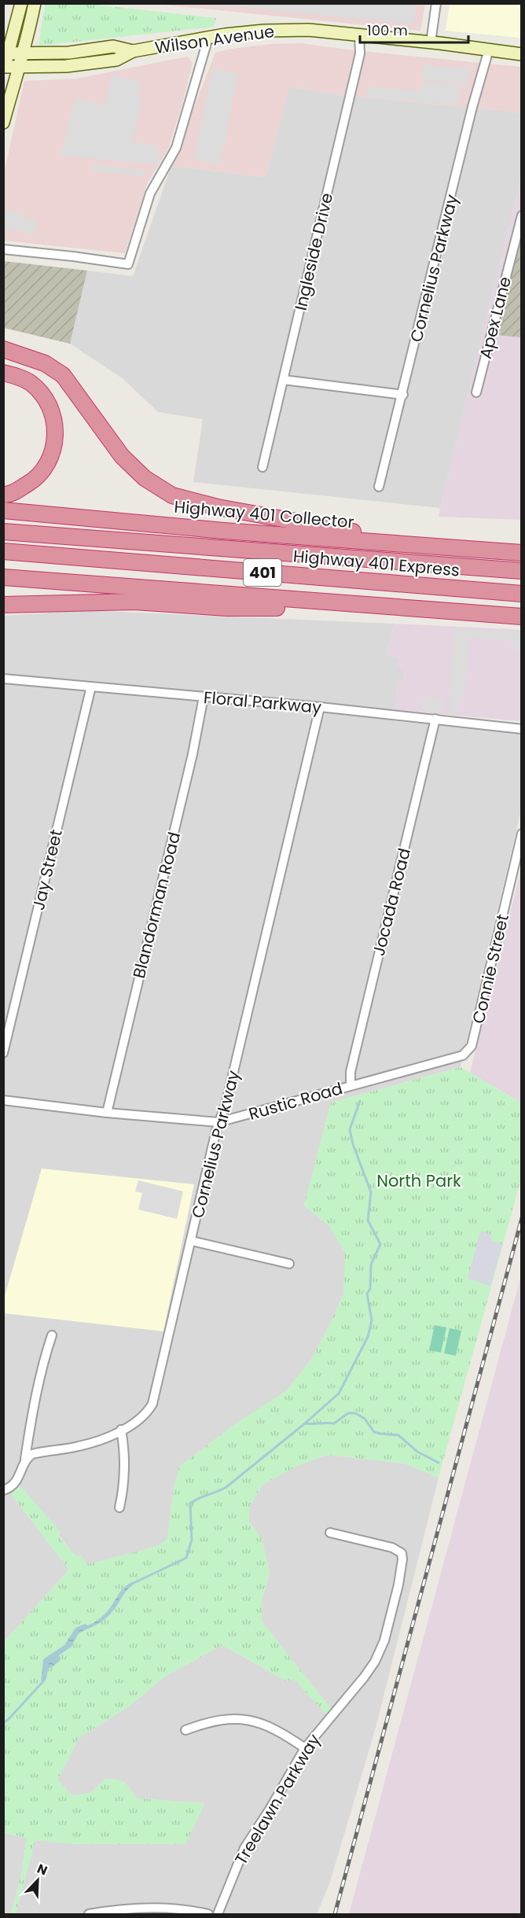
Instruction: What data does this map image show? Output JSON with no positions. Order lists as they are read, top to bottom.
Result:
{
  "streets": {
    "highway": ["Highway 401 Collector", "Highway 401 Express", "401"],
    "main road": ["Wilson Avenue"],
    "street": [
      "Ingleside Drive",
      "Cornelius Parkway",
      "Apex Lane",
      "Floral Parkway",
      "Jay Street",
      "Jocada Road",
      "Blandorman Road",
      "Connie Street",
      "Rustic Road",
      "Treelawn Parkway"
    ]
  },
  "crossings": [
    ["Wilson Avenue", "Ingleside Drive"],
    ["Wilson Avenue", "Cornelius Parkway"],
    ["Cornelius Parkway", "Floral Parkway"],
    ["Cornelius Parkway", "Rustic Road"],
    ["Floral Parkway", "Jay Street"],
    ["Floral Parkway", "Jocada Road"],
    ["Floral Parkway", "Blandorman Road"],
    ["Jocada Road", "Rustic Road"],
    ["Blandorman Road", "Rustic Road"],
    ["Connie Street", "Rustic Road"]
  ],
  "parks": ["North Park"],
  "scale_bar": "100 m",
  "north": "top right"
}
